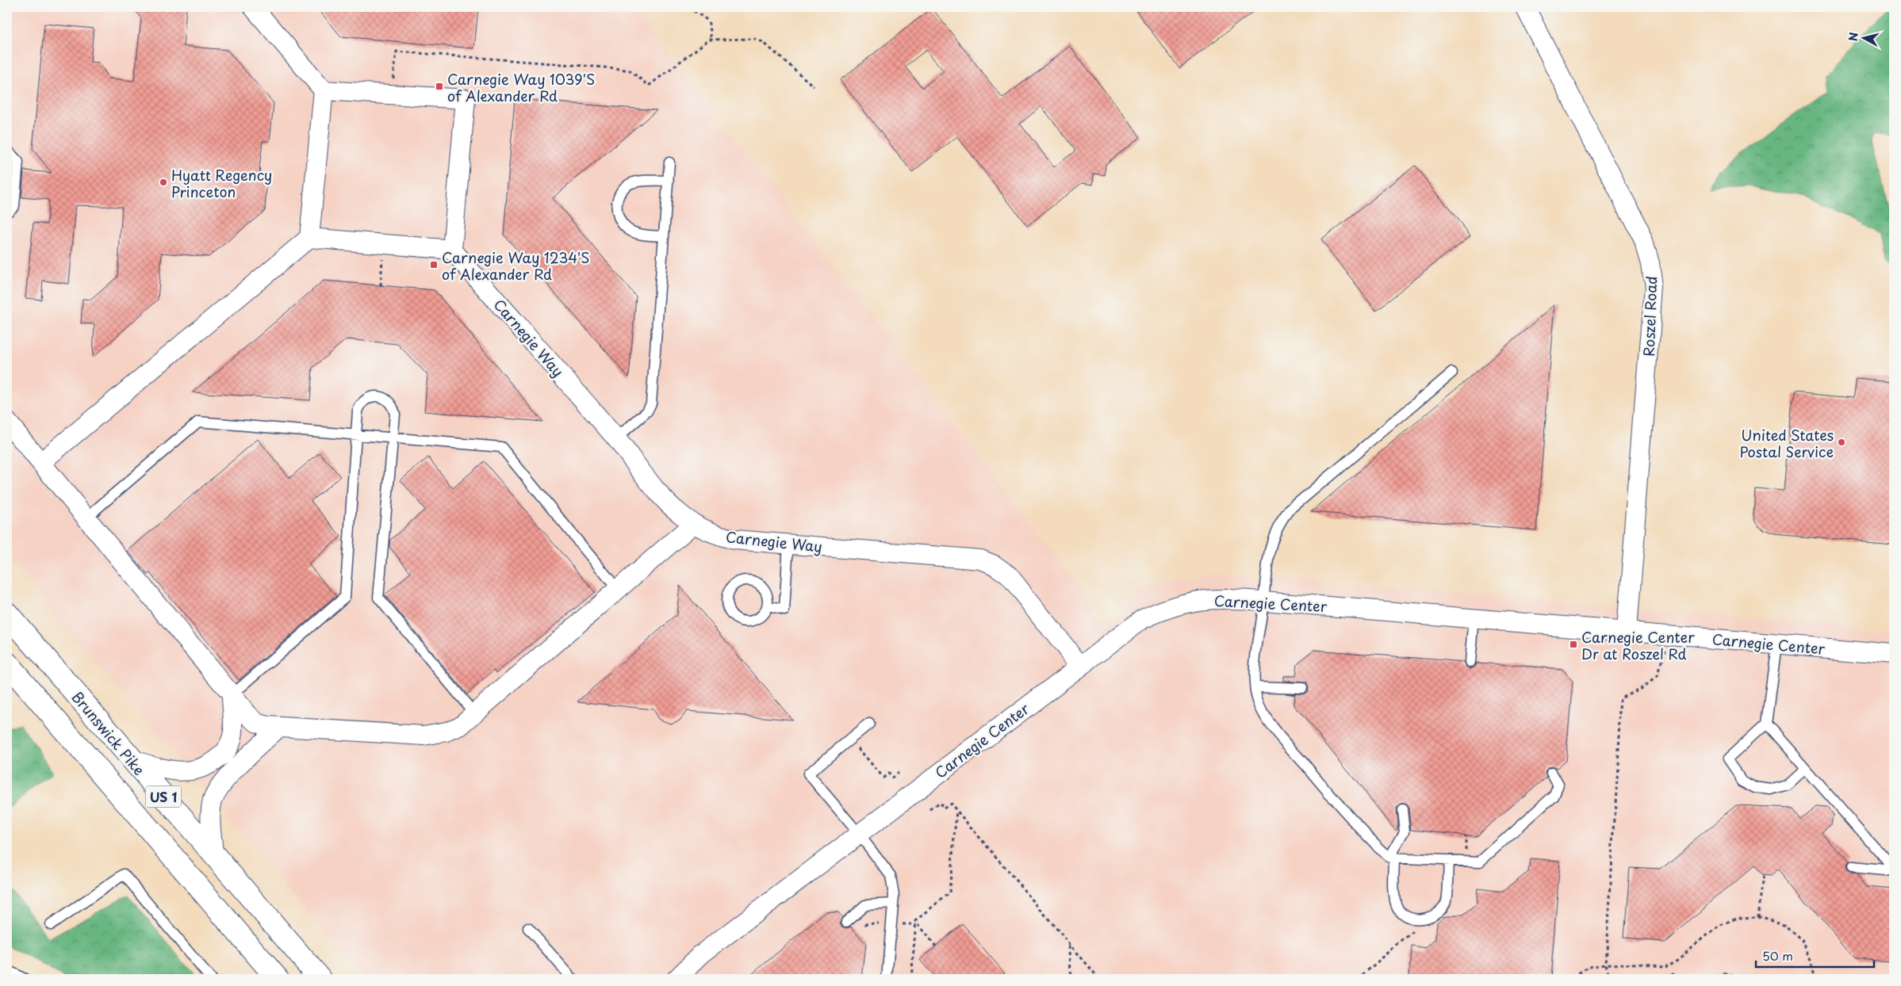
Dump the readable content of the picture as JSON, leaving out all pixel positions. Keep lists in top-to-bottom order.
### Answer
{
  "streets": {
    "highway": ["Brunswick Pike", "US 1"],
    "street": ["Roszel Road", "Carnegie Way", "Carnegie Center"]
  },
  "crossings": [
    ["Roszel Road", "Carnegie Center"],
    ["Carnegie Way", "Carnegie Center"]
  ],
  "places": {
    "transit": ["Carnegie Way 1039'S of Alexander Rd", "Carnegie Way 1234'S of Alexander Rd", "Carnegie Center Dr at Roszel Rd"],
    "other": ["Hyatt Regency Princeton", "United States Postal Service"]
  },
  "scale_bar": "50 m",
  "north": "left"
}
